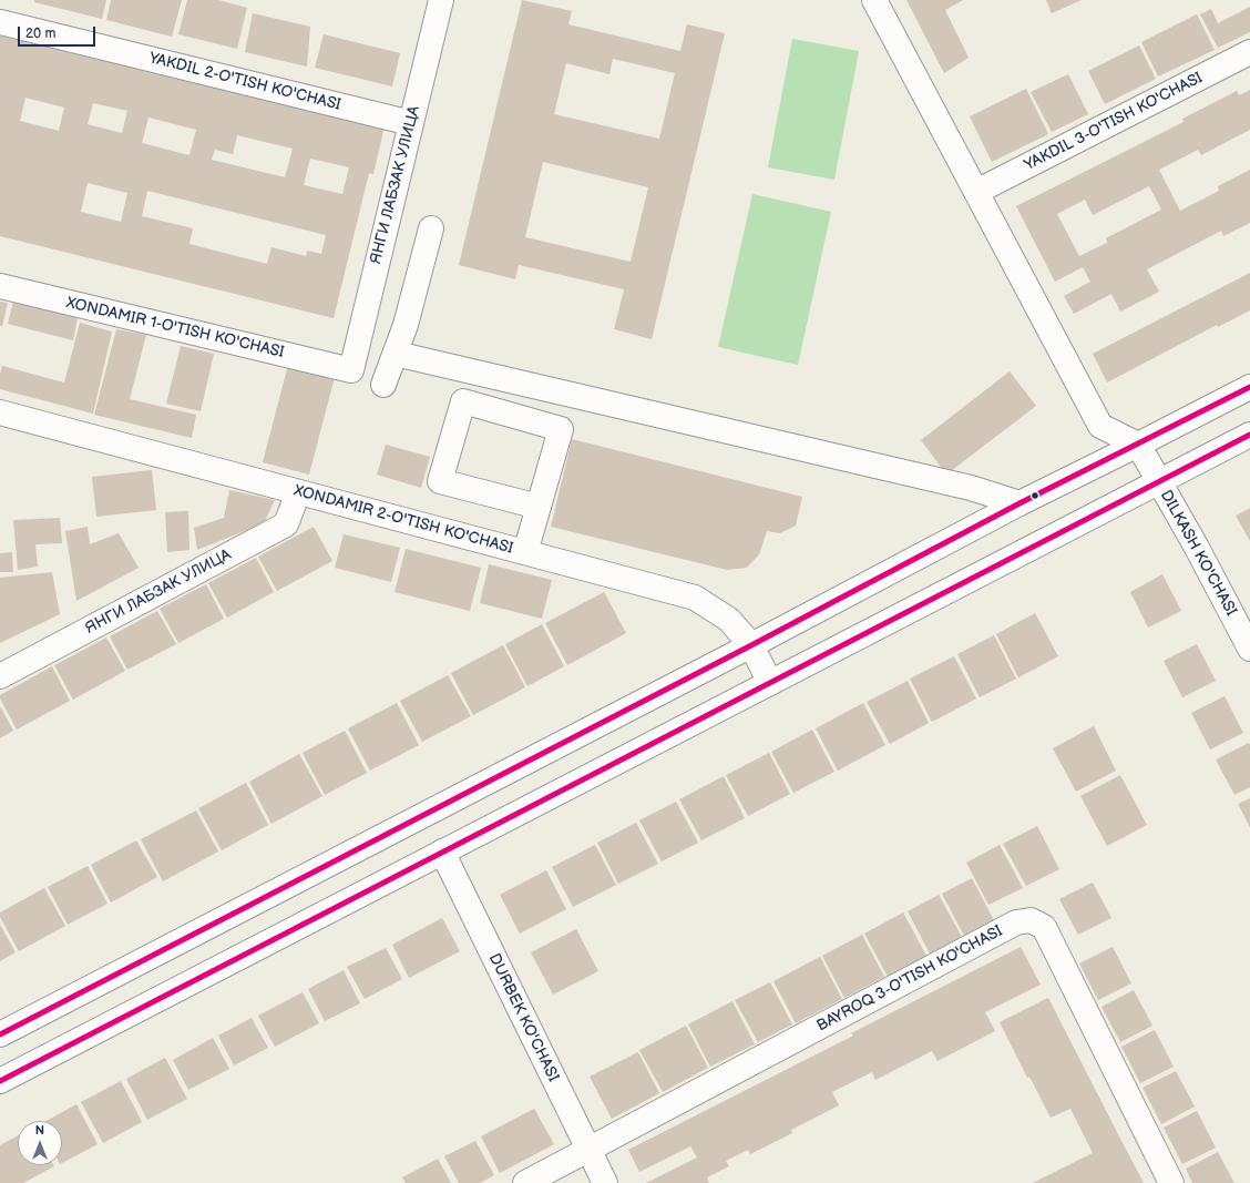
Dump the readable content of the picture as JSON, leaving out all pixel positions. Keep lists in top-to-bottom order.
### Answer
{
  "streets": {
    "street": [
      "YAKDIL 2-O'TISH KO'CHASI",
      "YAKDIL 3-O'TISH KO'CHASI",
      "ЯНГИ ЛАБЗАК УЛИЦА",
      "XONDAMIR 1-O'TISH KO'CHASI",
      "XONDAMIR 2-O'TISH KO'CHASI",
      "DILKASH KO'CHASI",
      "BAYROQ 3-O'TISH KO'CHASI",
      "DURBEK KO'CHASI"
    ]
  },
  "crossings": [
    ["YAKDIL 2-O'TISH KO'CHASI", "ЯНГИ ЛАБЗАК УЛИЦА"],
    ["ЯНГИ ЛАБЗАК УЛИЦА", "XONDAMIR 1-O'TISH KO'CHASI"],
    ["ЯНГИ ЛАБЗАК УЛИЦА", "XONDAMIR 2-O'TISH KO'CHASI"],
    ["BAYROQ 3-O'TISH KO'CHASI", "DURBEK KO'CHASI"]
  ],
  "scale_bar": "20 m",
  "north": "top"
}
